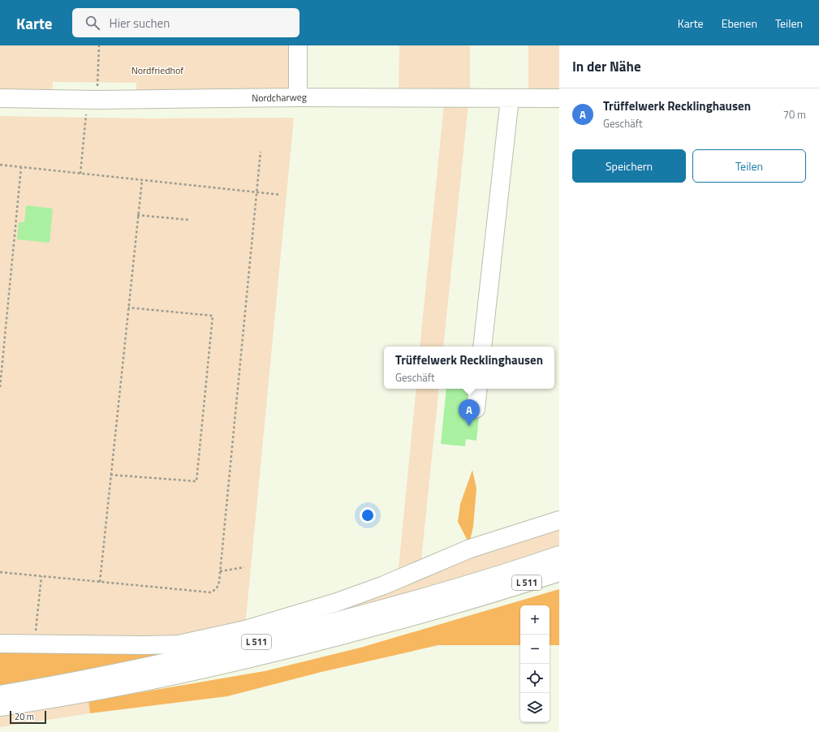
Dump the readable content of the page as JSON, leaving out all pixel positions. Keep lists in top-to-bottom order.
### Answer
{
  "streets": {
    "main road": ["Nordcharweg", "L 511"]
  },
  "parks": ["Nordfriedhof"],
  "scale_bar": "20 m",
  "page": {
    "header": "Karte",
    "search": "Hier suchen",
    "nav": ["Karte", "Ebenen", "Teilen"],
    "heading": "In der Nähe",
    "list": [
      {
        "mark": "A",
        "name": "Trüffelwerk Recklinghausen",
        "note": "Geschäft",
        "value": "70 m"
      }
    ],
    "buttons": ["Speichern", "Teilen"],
    "popup": ["Trüffelwerk Recklinghausen", "Geschäft"],
    "pins": "A",
    "map_buttons": ["+", "−"],
    "scale": "20 m"
  }
}
